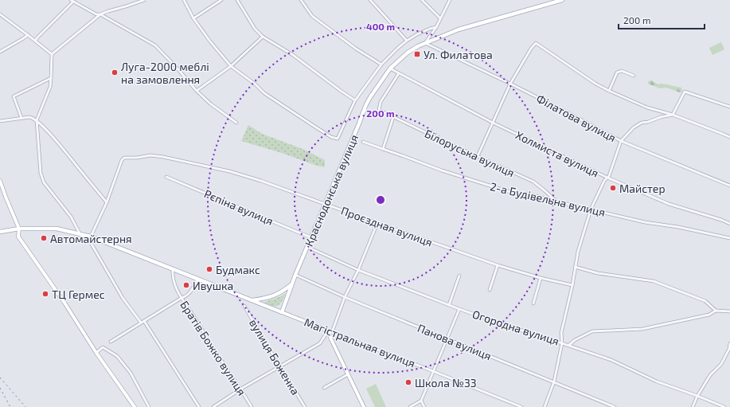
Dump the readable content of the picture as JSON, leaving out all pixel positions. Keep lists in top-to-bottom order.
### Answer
{
  "streets": {
    "main road": ["Краснодонська вулиця", "Магістральная вулиця"],
    "street": [
      "Філатова вулиця",
      "Білоруська вулиця",
      "Холмиста вулиця",
      "2-а Будівельна вулиця",
      "Рєпіна вулиця",
      "Проєздная вулиця",
      "Огородна вулиця",
      "Панова вулиця",
      "Братів Божко вулиця",
      "вулиця Боженка"
    ]
  },
  "crossings": [
    ["Філатова вулиця", "Краснодонська вулиця"],
    ["Білоруська вулиця", "Холмиста вулиця"],
    ["Білоруська вулиця", "2-а Будівельна вулиця"],
    ["Холмиста вулиця", "Краснодонська вулиця"],
    ["Краснодонська вулиця", "Рєпіна вулиця"],
    ["Краснодонська вулиця", "Проєздная вулиця"],
    ["Краснодонська вулиця", "Огородна вулиця"],
    ["Краснодонська вулиця", "Панова вулиця"],
    ["Краснодонська вулиця", "Магістральная вулиця"]
  ],
  "places": {
    "transit": ["Ул. Филатова"],
    "other": [
      "Луга-2000 меблі на замовлення",
      "Майстер",
      "Автомайстерня",
      "Будмакс",
      "Ивушка",
      "ТЦ Гермес",
      "Школа №33"
    ]
  },
  "scale_bar": "200 m",
  "rings": ["400 m", "200 m"]
}
